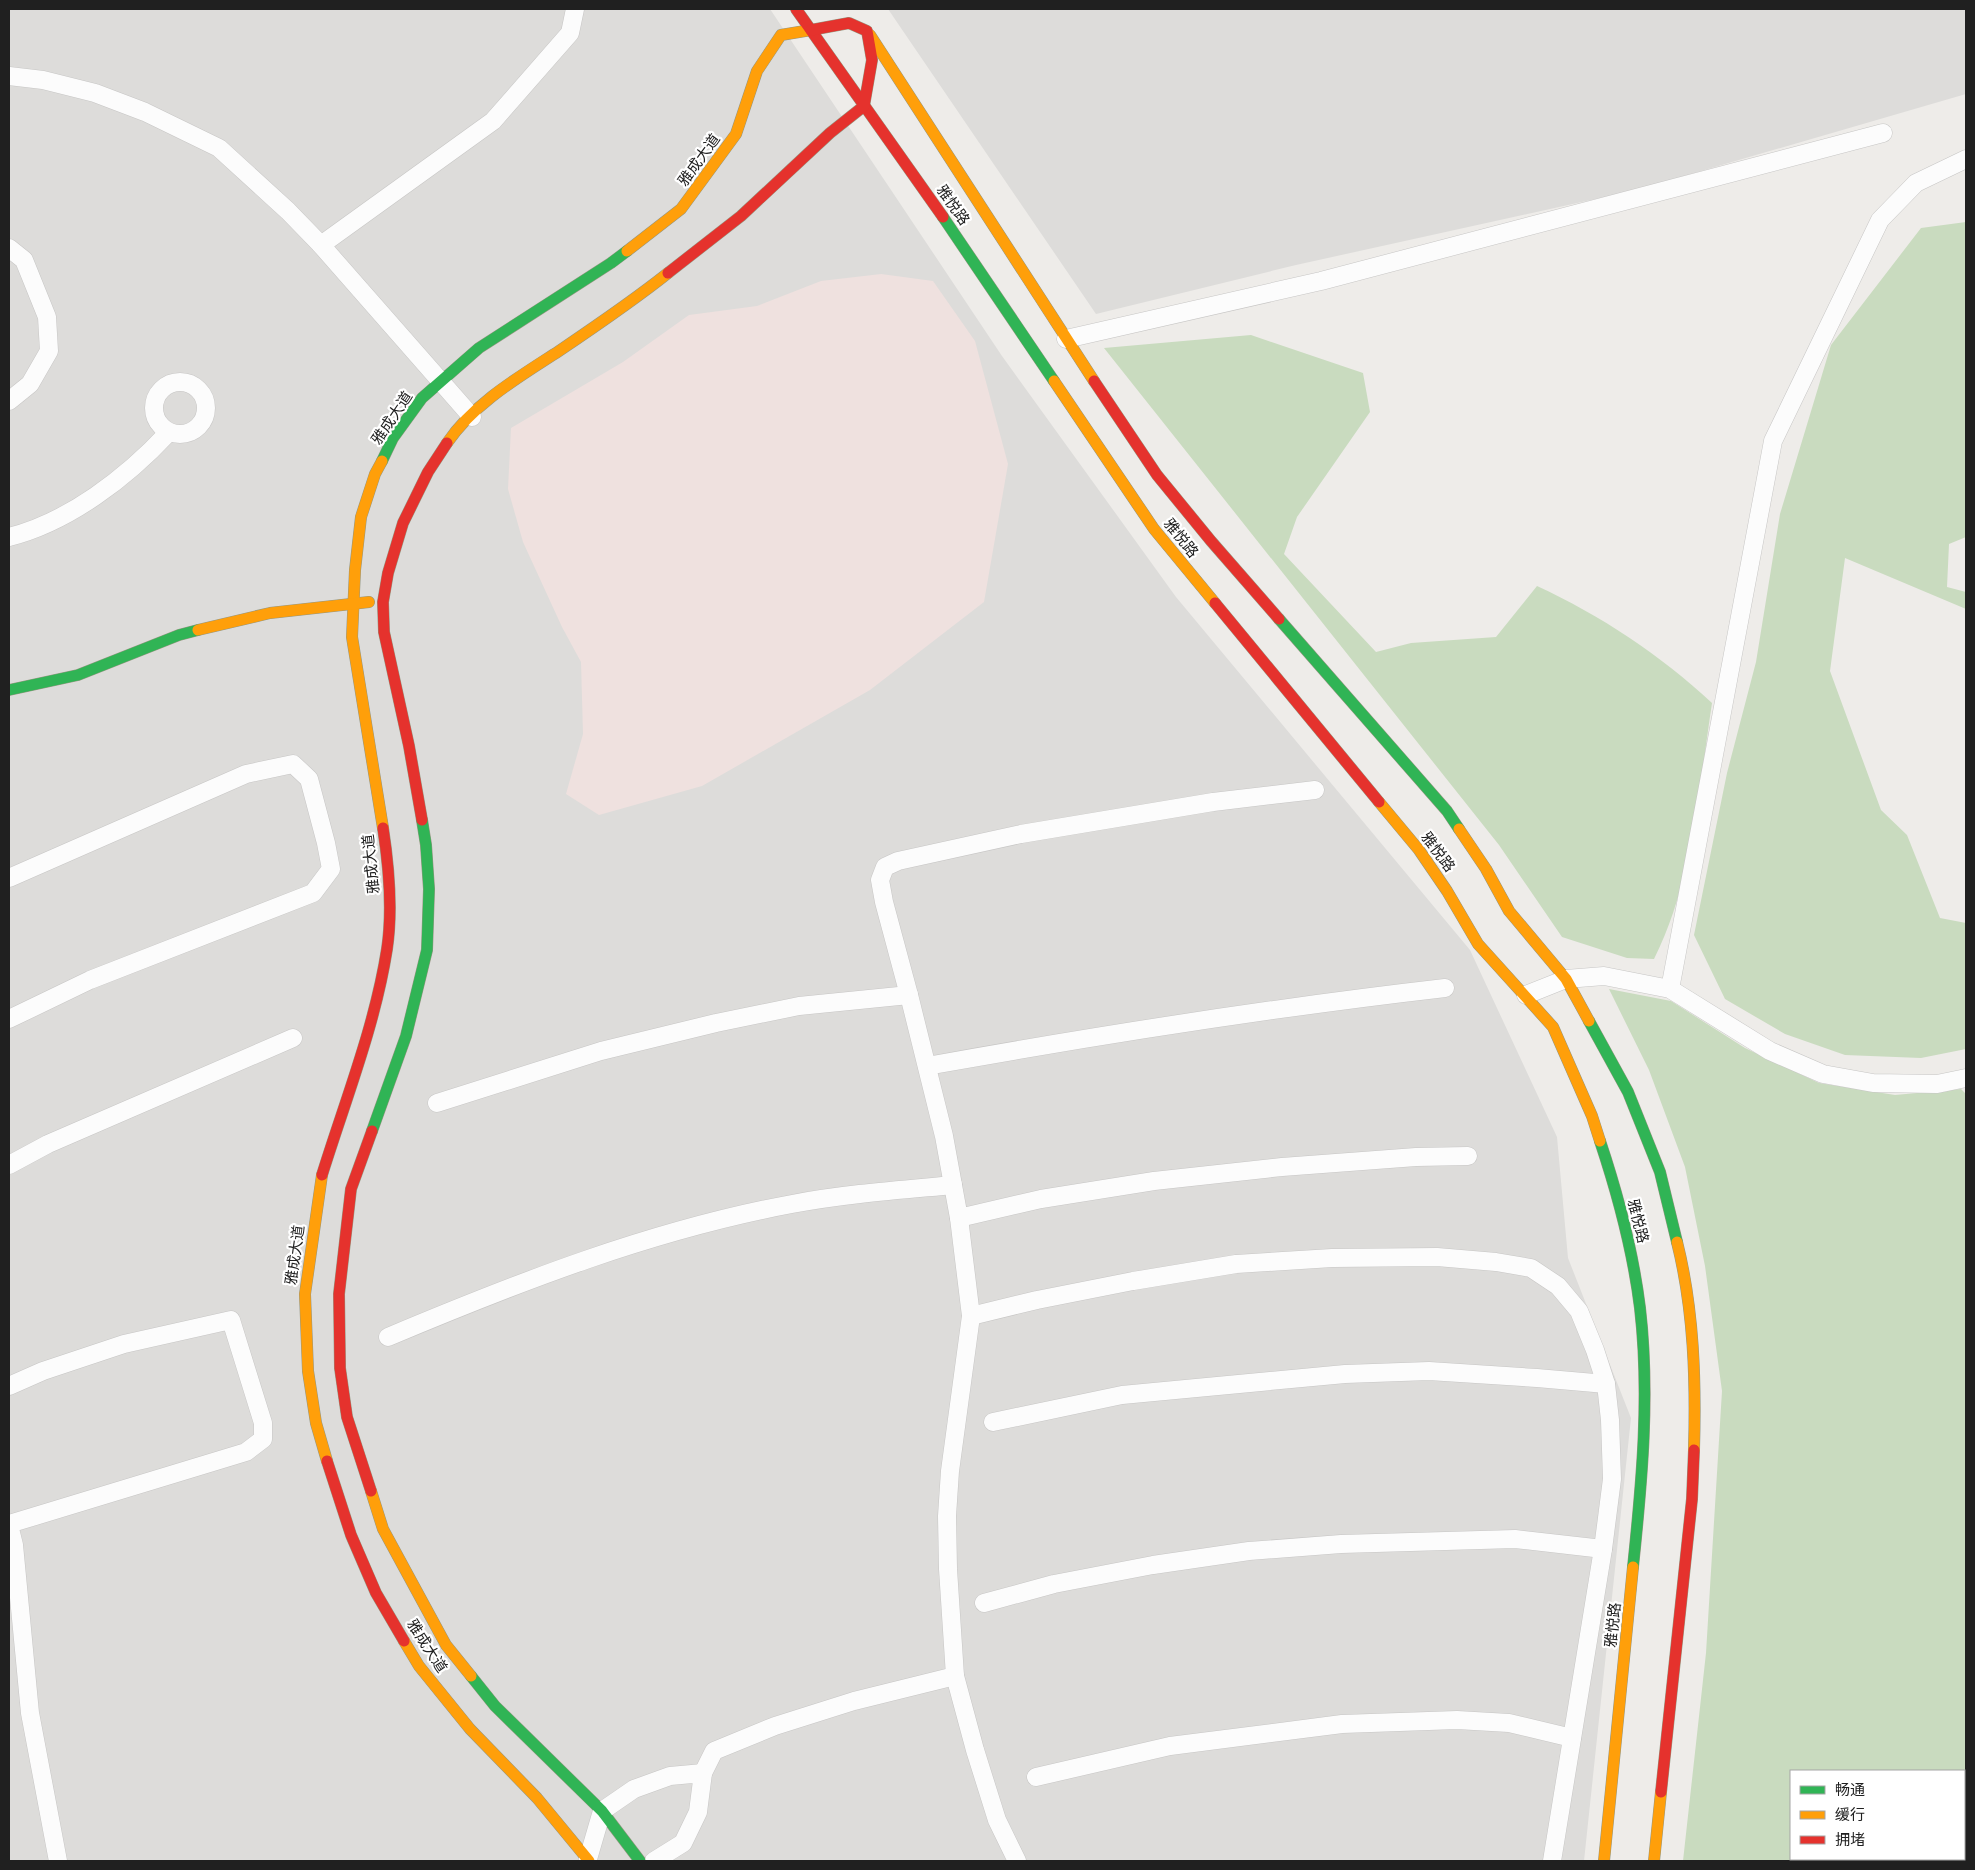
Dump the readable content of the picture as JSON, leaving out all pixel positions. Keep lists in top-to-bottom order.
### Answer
{
  "streets": {
    "street": ["雅成大道", "雅悦路"]
  },
  "crossings": [
    ["雅成大道", "雅悦路"]
  ],
  "legend": ["畅通", "缓行", "拥堵"]
}
